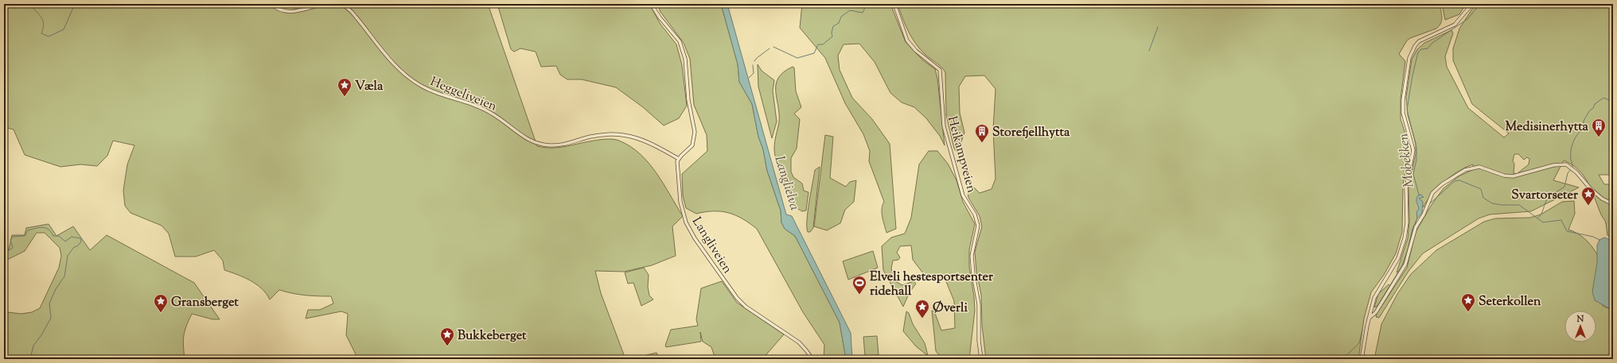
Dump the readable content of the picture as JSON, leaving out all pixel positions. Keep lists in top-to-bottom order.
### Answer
{
  "streets": {
    "street": ["Heggeliveien", "Heikampveien", "Langliveien"]
  },
  "crossings": [
    ["Heggeliveien", "Langliveien"]
  ],
  "water": ["Mobekken", "Langlielva"],
  "places": {
    "place": [
      "Væla",
      "Svartorseter",
      "Seterkollen",
      "Gransberget",
      "Øverli",
      "Bukkeberget"
    ],
    "building": ["Medisinerhytta", "Storefjellhytta"],
    "sports": ["Elveli hestesportsenter ridehall"]
  },
  "north": "top"
}
